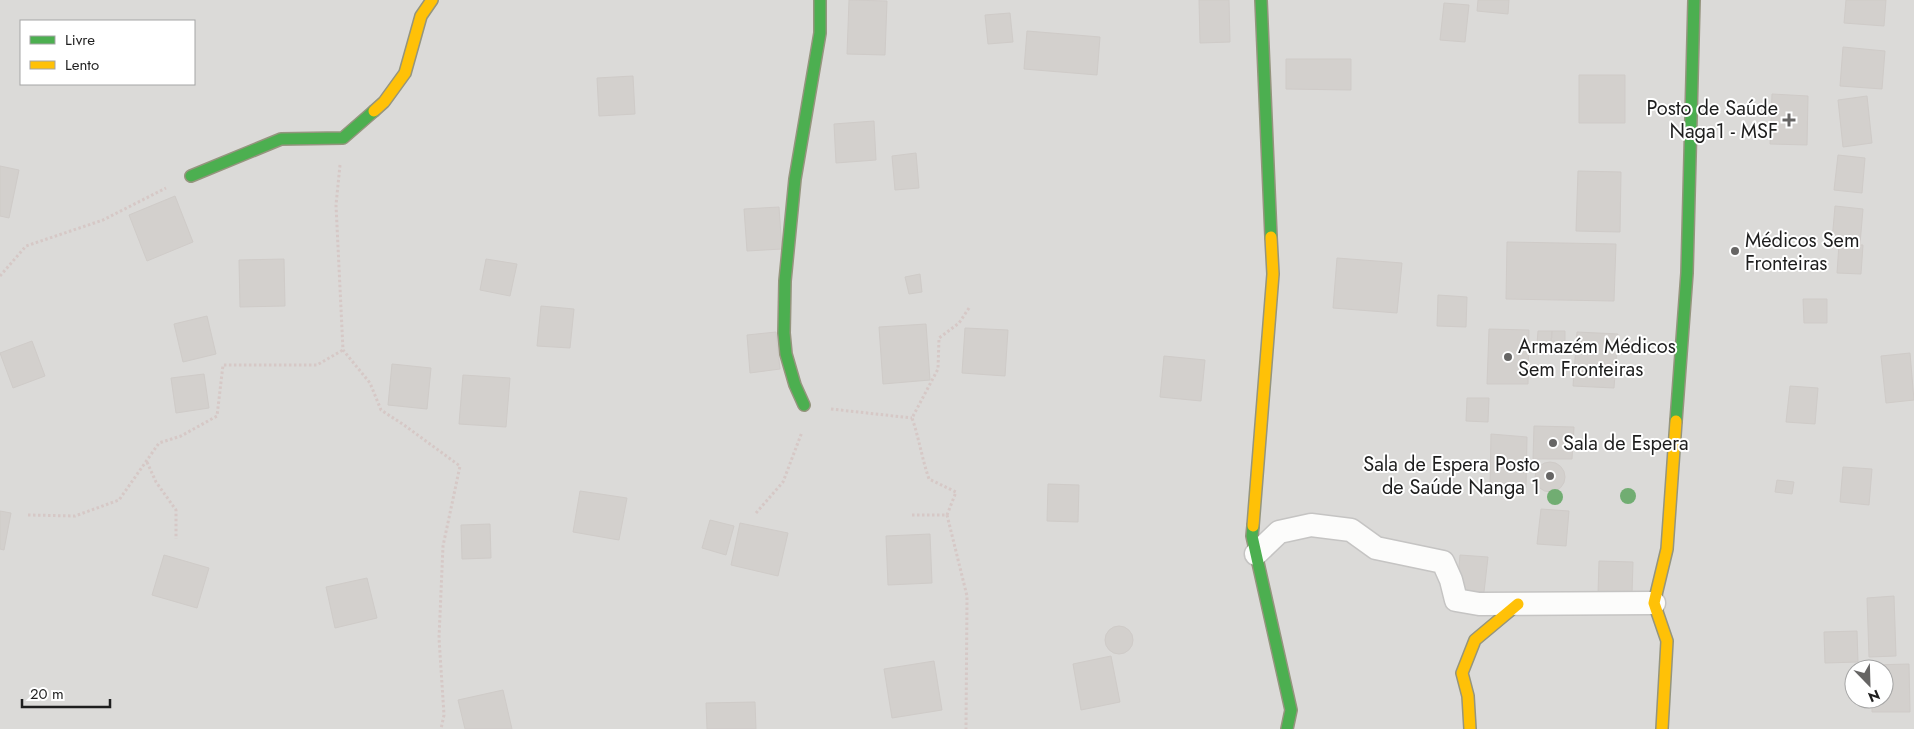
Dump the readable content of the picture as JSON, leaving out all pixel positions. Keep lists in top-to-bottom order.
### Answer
{
  "places": {
    "health": ["Posto de Saúde Naga1 - MSF"],
    "other": [
      "Médicos Sem Fronteiras",
      "Armazém Médicos Sem Fronteiras",
      "Sala de Espera",
      "Sala de Espera Posto de Saúde Nanga 1"
    ]
  },
  "legend": ["Livre", "Lento"],
  "scale_bar": "20 m",
  "north": "bottom right"
}
